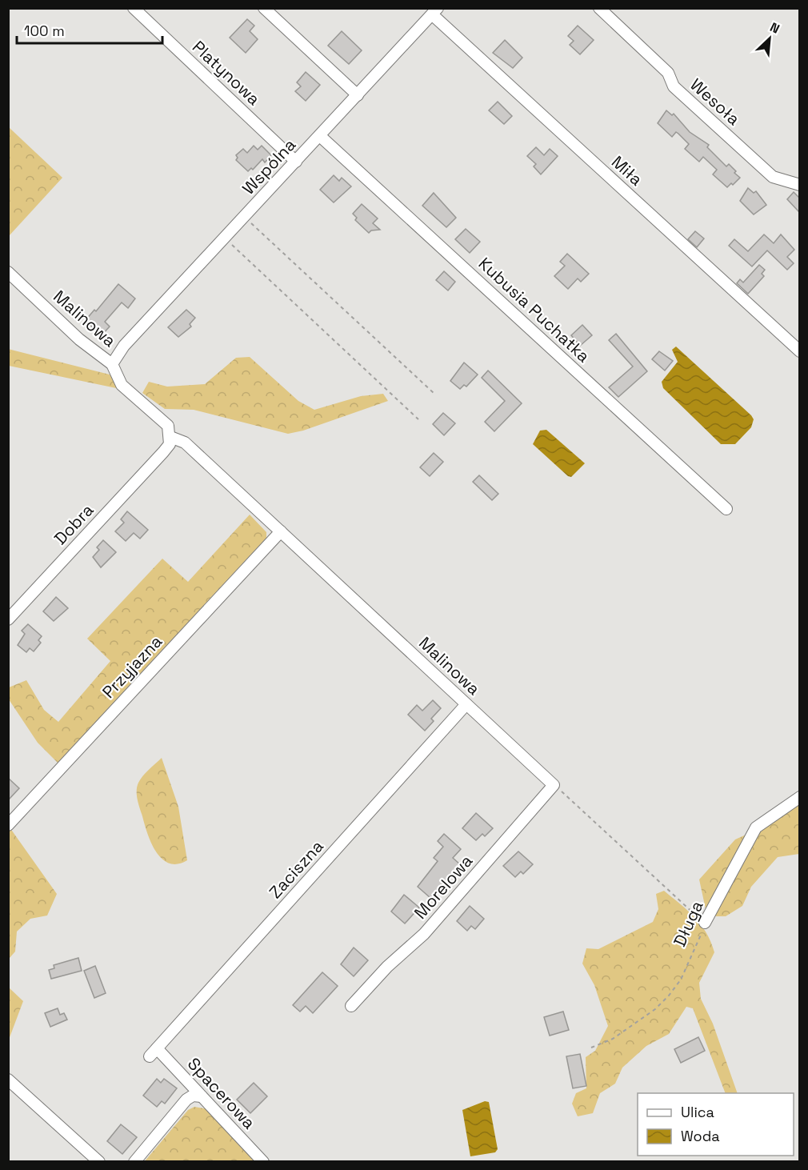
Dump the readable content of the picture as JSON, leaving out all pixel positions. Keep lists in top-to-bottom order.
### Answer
{
  "streets": {
    "street": [
      "Platynowa",
      "Wesoła",
      "Wspólna",
      "Miła",
      "Kubusia Puchatka",
      "Malinowa",
      "Dobra",
      "Przyjazna",
      "Zaciszna",
      "Morelowa",
      "Długa",
      "Spacerowa"
    ]
  },
  "crossings": [
    ["Platynowa", "Wspólna"],
    ["Wspólna", "Miła"],
    ["Wspólna", "Kubusia Puchatka"],
    ["Wspólna", "Malinowa"],
    ["Malinowa", "Dobra"],
    ["Malinowa", "Przyjazna"],
    ["Malinowa", "Zaciszna"],
    ["Malinowa", "Morelowa"],
    ["Zaciszna", "Spacerowa"]
  ],
  "legend": ["Ulica", "Woda"],
  "scale_bar": "100 m",
  "north": "top right"
}
